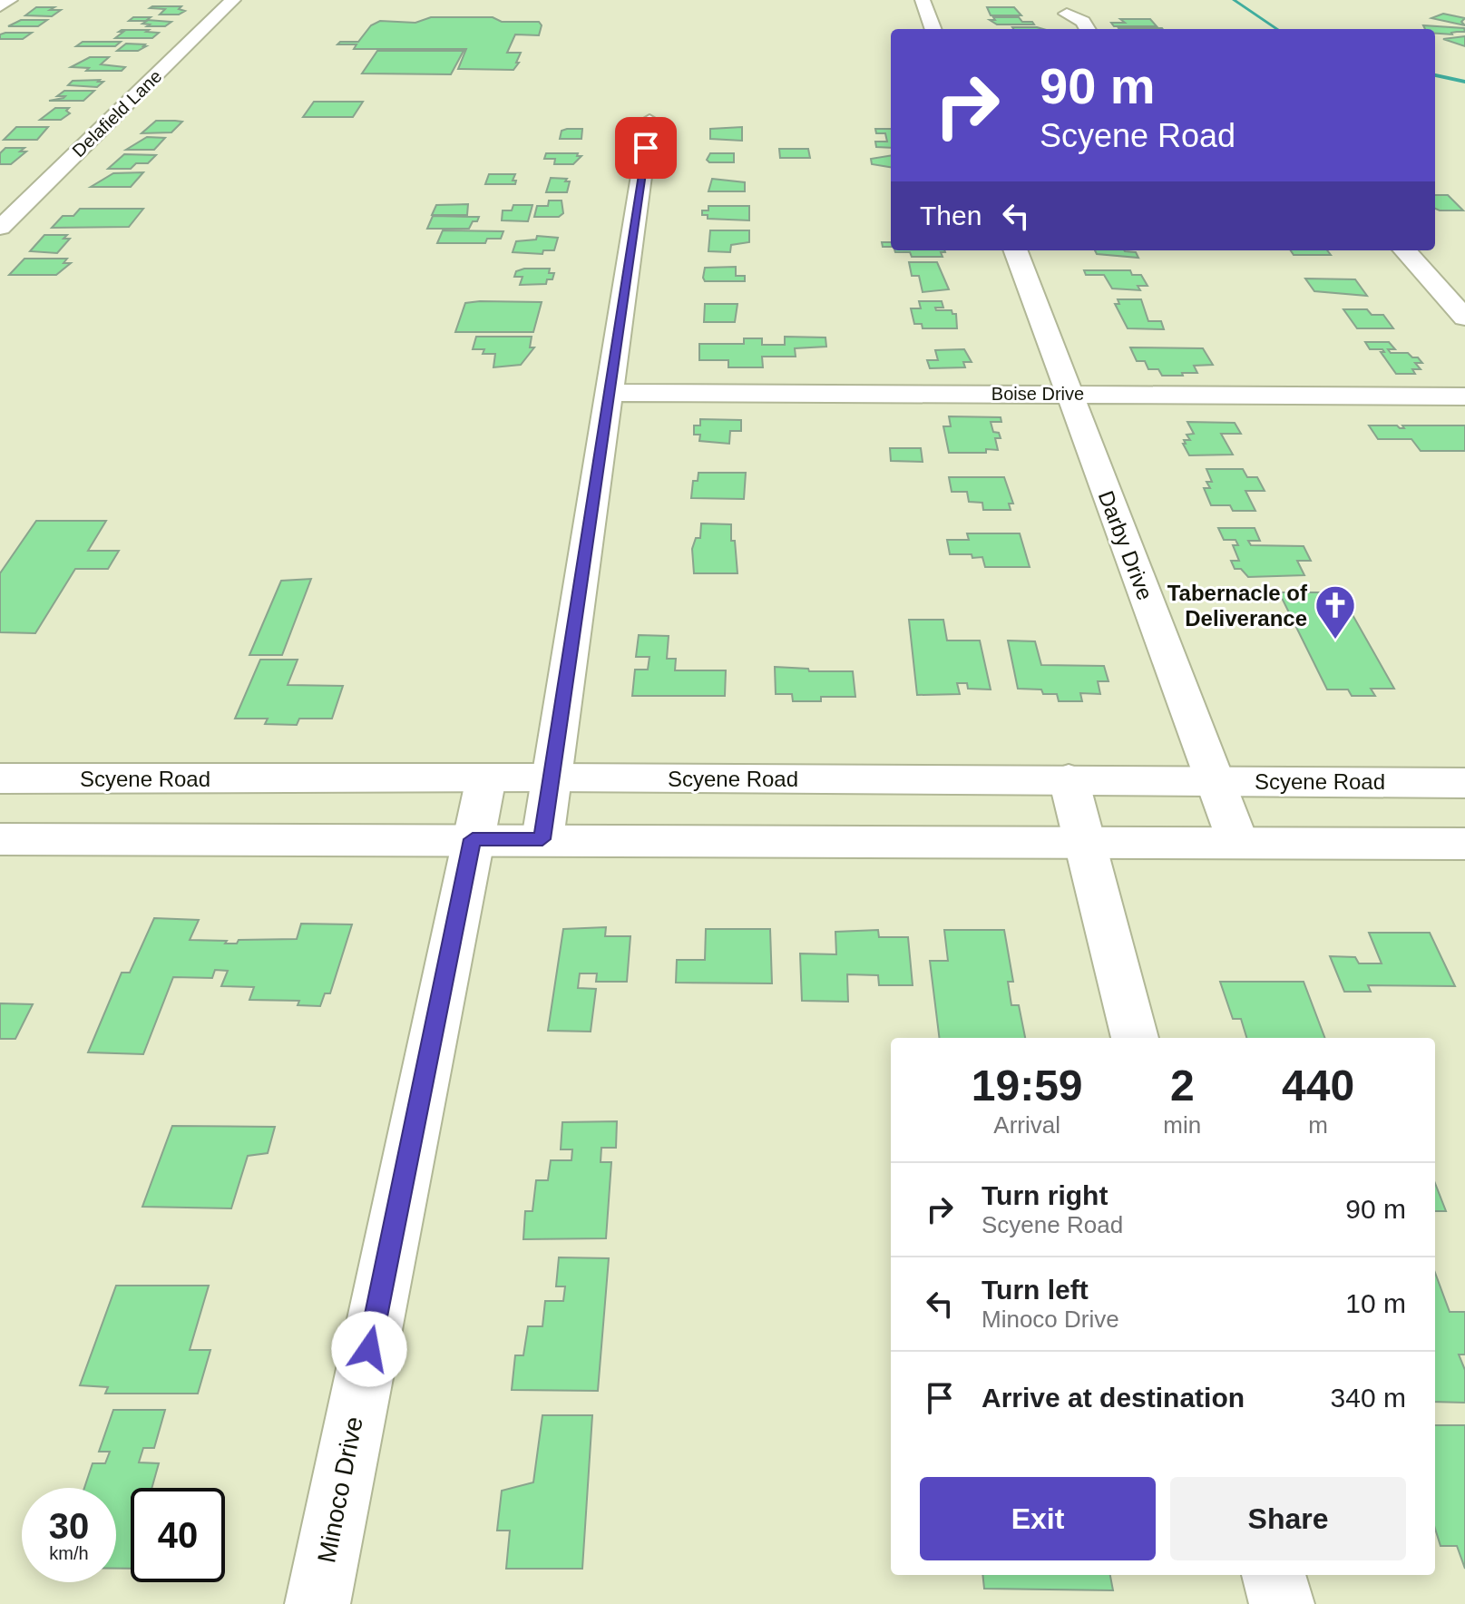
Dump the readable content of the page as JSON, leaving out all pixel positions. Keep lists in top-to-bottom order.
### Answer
{
  "streets": {
    "street": [
      "Delafield Lane",
      "Boise Drive",
      "Darby Drive",
      "Scyene Road",
      "Minoco Drive"
    ]
  },
  "crossings": [
    ["Boise Drive", "Darby Drive"],
    ["Darby Drive", "Scyene Road"],
    ["Scyene Road", "Minoco Drive"]
  ],
  "places": {
    "church": ["Tabernacle of Deliverance"]
  },
  "page": {
    "turn": ["90 m", "Scyene Road"],
    "then": "Then",
    "eta": [
      "19:59",
      "Arrival",
      "2",
      "min",
      "440",
      "m"
    ],
    "list": [
      {
        "name": "Turn right",
        "note": "Scyene Road",
        "value": "90 m"
      },
      {
        "name": "Turn left",
        "note": "Minoco Drive",
        "value": "10 m"
      },
      {
        "name": "Arrive at destination",
        "value": "340 m"
      }
    ],
    "buttons": ["Exit", "Share"],
    "speed": "30 km/h",
    "limit": "40"
  }
}
